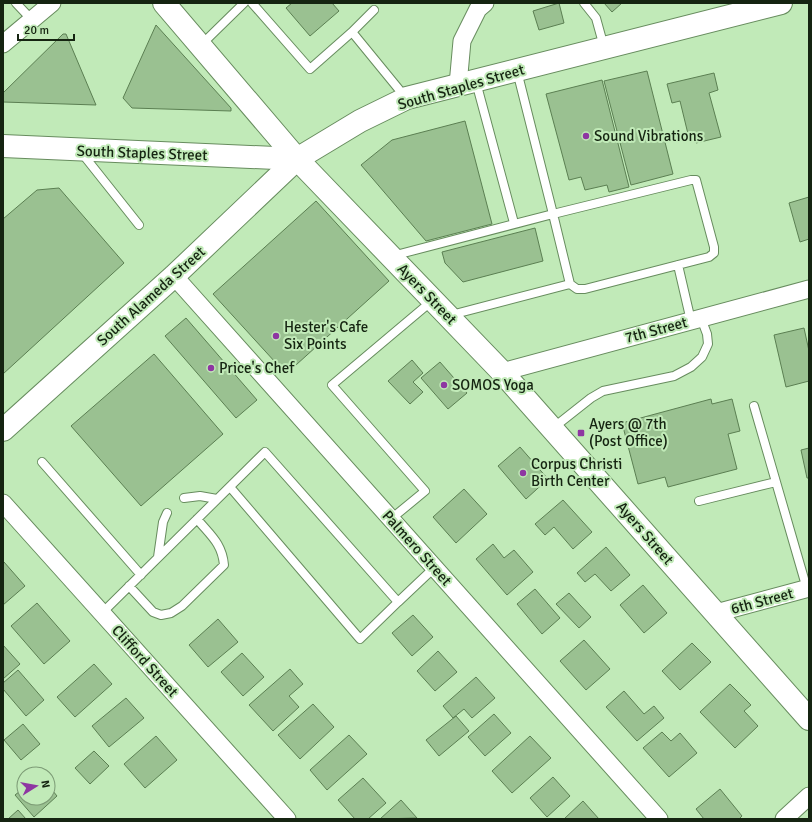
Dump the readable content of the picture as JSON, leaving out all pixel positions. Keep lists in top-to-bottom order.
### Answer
{
  "streets": {
    "main road": ["South Staples Street", "Ayers Street", "South Alameda Street"],
    "street": [
      "7th Street",
      "Palmero Street",
      "6th Street",
      "Clifford Street"
    ]
  },
  "crossings": [
    ["South Staples Street", "Ayers Street"],
    ["South Staples Street", "South Alameda Street"],
    ["Ayers Street", "South Alameda Street"],
    ["Ayers Street", "7th Street"],
    ["Ayers Street", "6th Street"],
    ["South Alameda Street", "Palmero Street"]
  ],
  "places": {
    "other": [
      "Sound Vibrations",
      "Hester's Cafe Six Points",
      "Price's Chef",
      "SOMOS Yoga",
      "Corpus Christi Birth Center"
    ],
    "transit": ["Ayers @ 7th (Post Office)"]
  },
  "scale_bar": "20 m",
  "north": "right"
}
